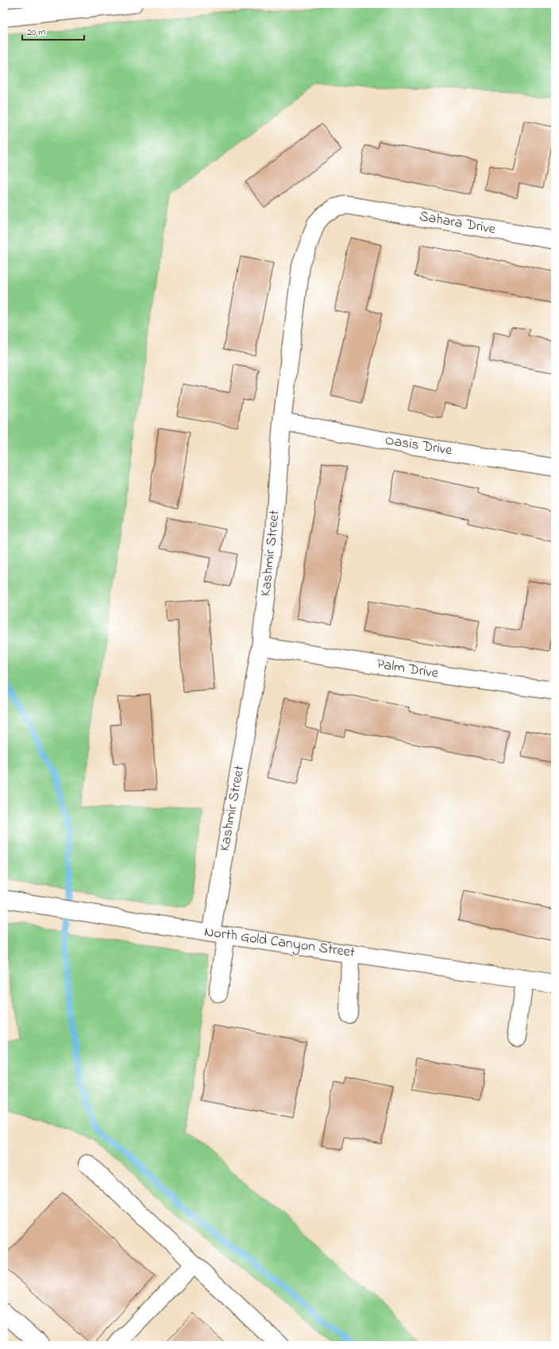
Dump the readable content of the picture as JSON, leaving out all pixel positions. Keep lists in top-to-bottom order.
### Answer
{
  "streets": {
    "street": [
      "Sahara Drive",
      "Oasis Drive",
      "Kashmir Street",
      "Palm Drive",
      "North Gold Canyon Street"
    ]
  },
  "crossings": [
    ["Sahara Drive", "Kashmir Street"],
    ["Oasis Drive", "Kashmir Street"],
    ["Kashmir Street", "Palm Drive"],
    ["Kashmir Street", "North Gold Canyon Street"]
  ],
  "scale_bar": "20 m"
}
